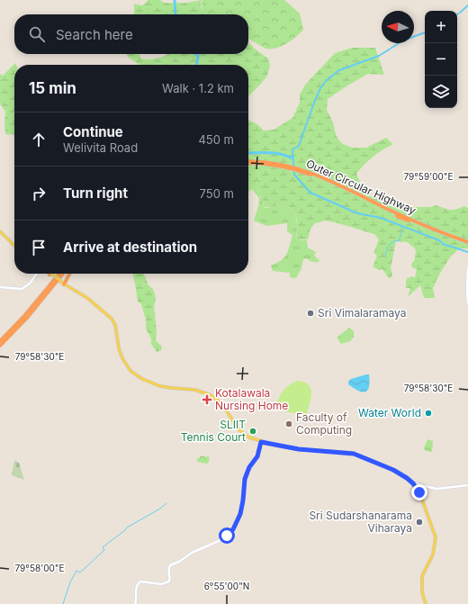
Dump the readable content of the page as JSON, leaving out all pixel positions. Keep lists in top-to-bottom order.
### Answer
{
  "streets": {
    "highway": ["Outer Circular Highway"]
  },
  "places": {
    "other": [
      "Sri Vimalaramaya",
      "Water World",
      "Faculty of Computing",
      "SLIIT Tennis Court",
      "Sri Sudarshanarama Viharaya"
    ],
    "health": ["Kotalawala Nursing Home"]
  },
  "north": "left",
  "page": {
    "map_buttons": ["+", "−"],
    "search": "Search here",
    "heading": ["15 min", "Walk · 1.2 km"],
    "list": [
      ["Continue", "Welivita Road", "450 m"],
      ["Turn right", "750 m"],
      "Arrive at destination"
    ]
  },
  "coordinates": [
    "79°59'00\"E",
    "79°58'30\"E",
    "79°58'00\"E",
    "6°55'00\"N"
  ]
}
